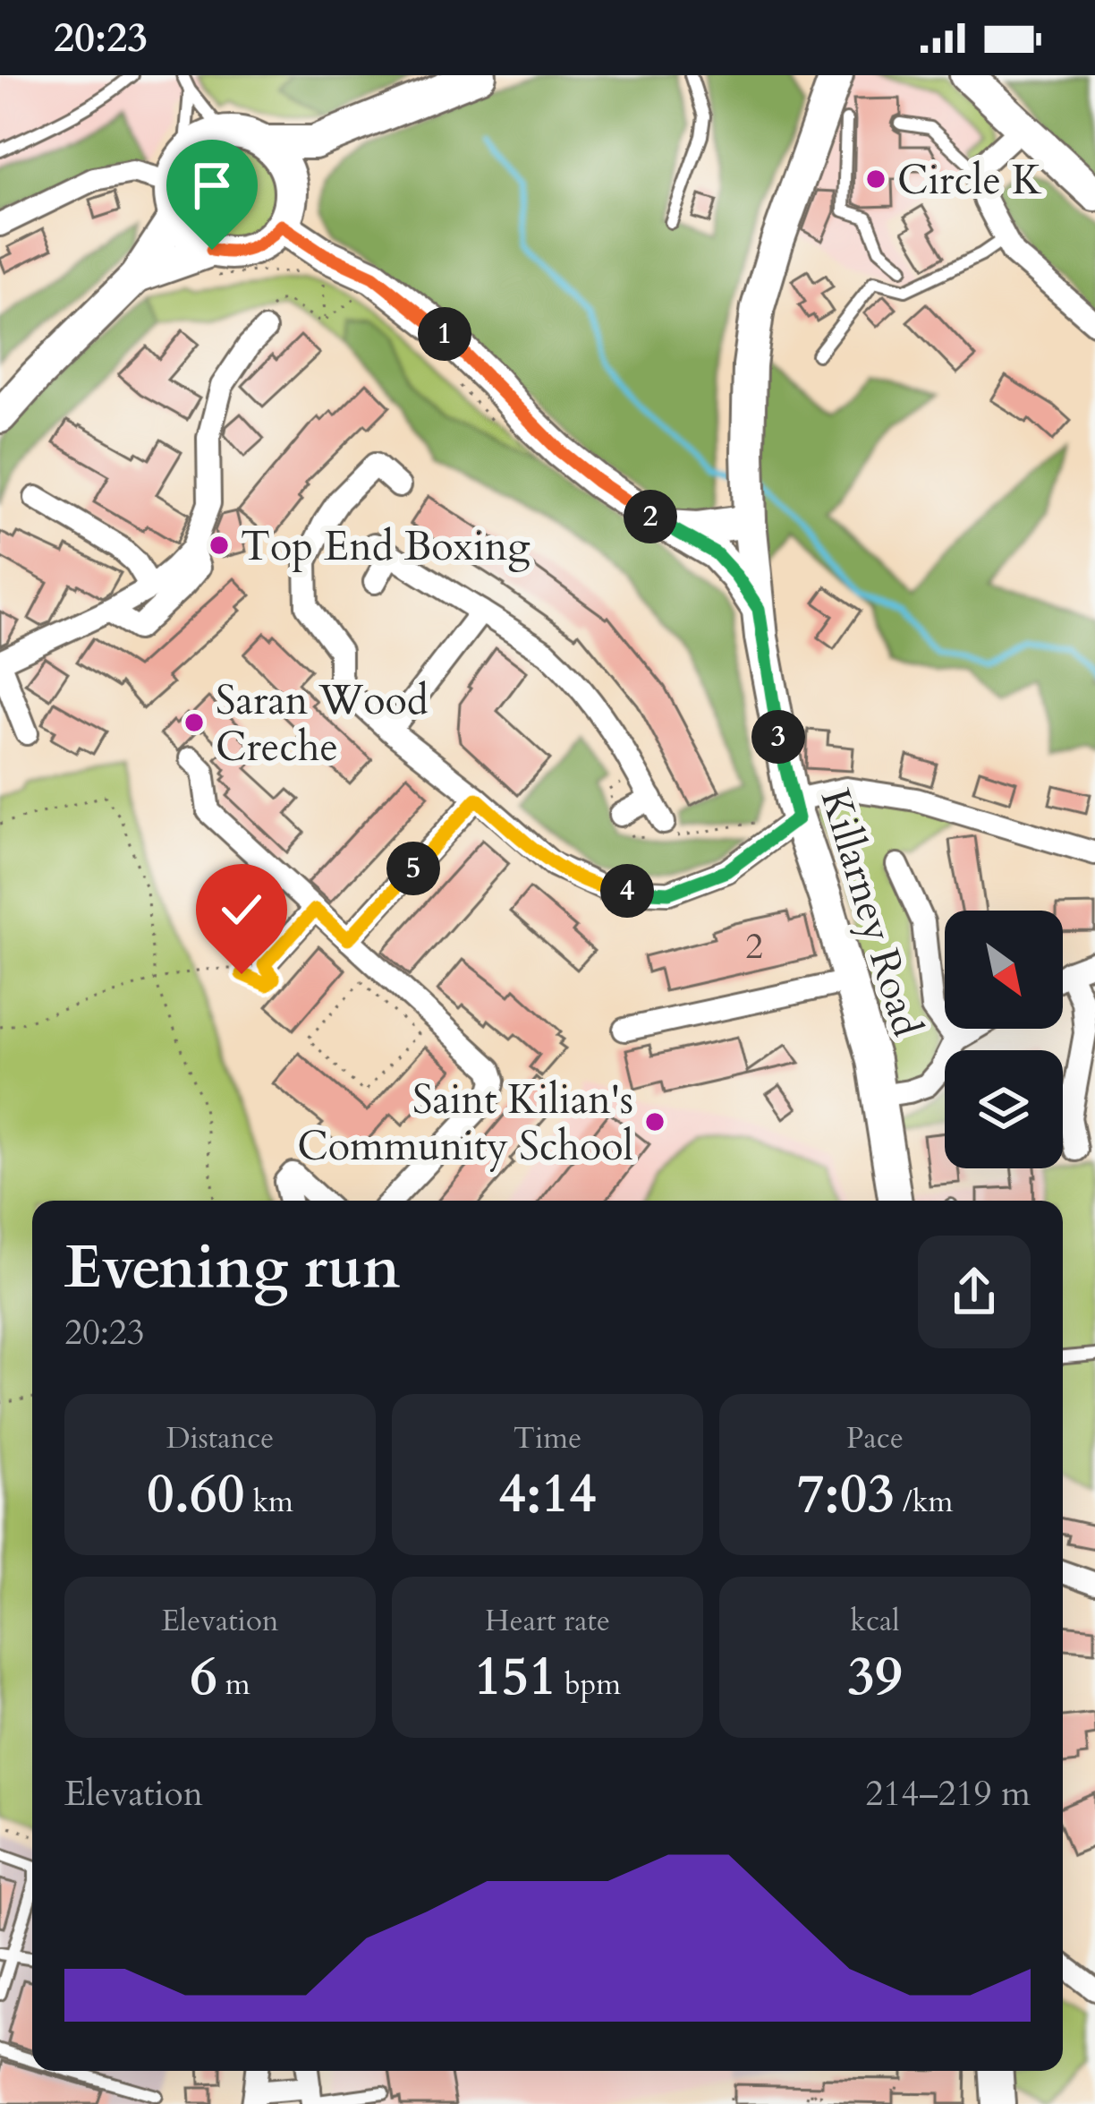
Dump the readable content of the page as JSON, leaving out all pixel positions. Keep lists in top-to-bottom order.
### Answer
{
  "streets": {
    "main road": ["Killarney Road"]
  },
  "places": [
    "Circle K",
    "Top End Boxing",
    "Saran Wood Creche",
    "Saint Kilian's Community School"
  ],
  "house_numbers": ["2"],
  "north": "bottom right",
  "page": {
    "status": "20:23",
    "pins": [
      "1",
      "2",
      "3",
      "5",
      "4"
    ],
    "heading": ["Evening run", "20:23"],
    "stats": [
      ["Distance", "0.60 km"],
      ["Time", "4:14"],
      ["Pace", "7:03 /km"],
      ["Elevation", "6 m"],
      ["Heart rate", "151 bpm"],
      ["kcal", "39"]
    ],
    "chart": ["Elevation", "214–219 m"]
  }
}
